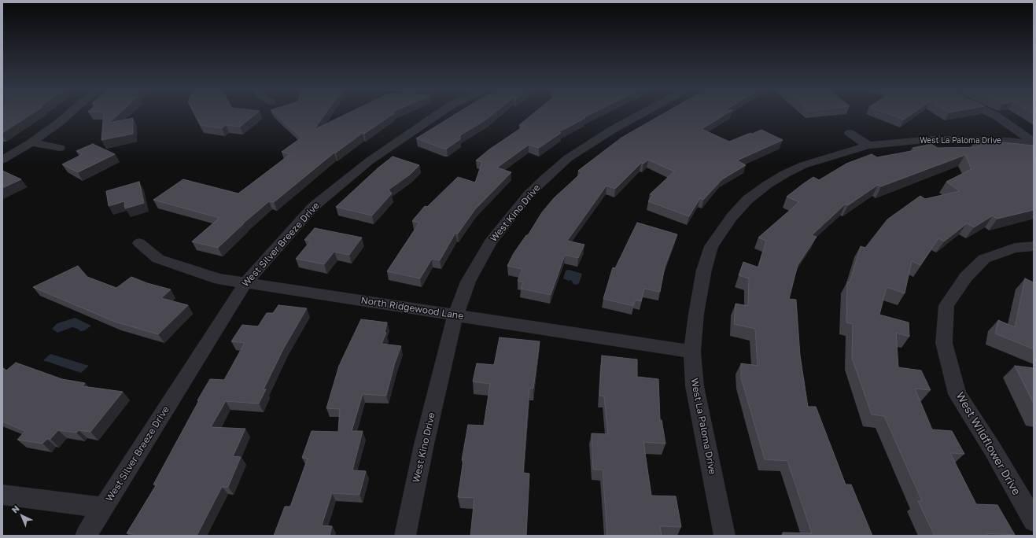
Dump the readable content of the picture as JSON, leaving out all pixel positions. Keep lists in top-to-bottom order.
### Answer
{
  "streets": {
    "street": [
      "West La Paloma Drive",
      "West Kino Drive",
      "West Silver Breeze Drive",
      "North Ridgewood Lane",
      "West Wildflower Drive"
    ]
  },
  "crossings": [
    ["West La Paloma Drive", "North Ridgewood Lane"],
    ["West Kino Drive", "North Ridgewood Lane"],
    ["West Silver Breeze Drive", "North Ridgewood Lane"]
  ],
  "north": "top left"
}
